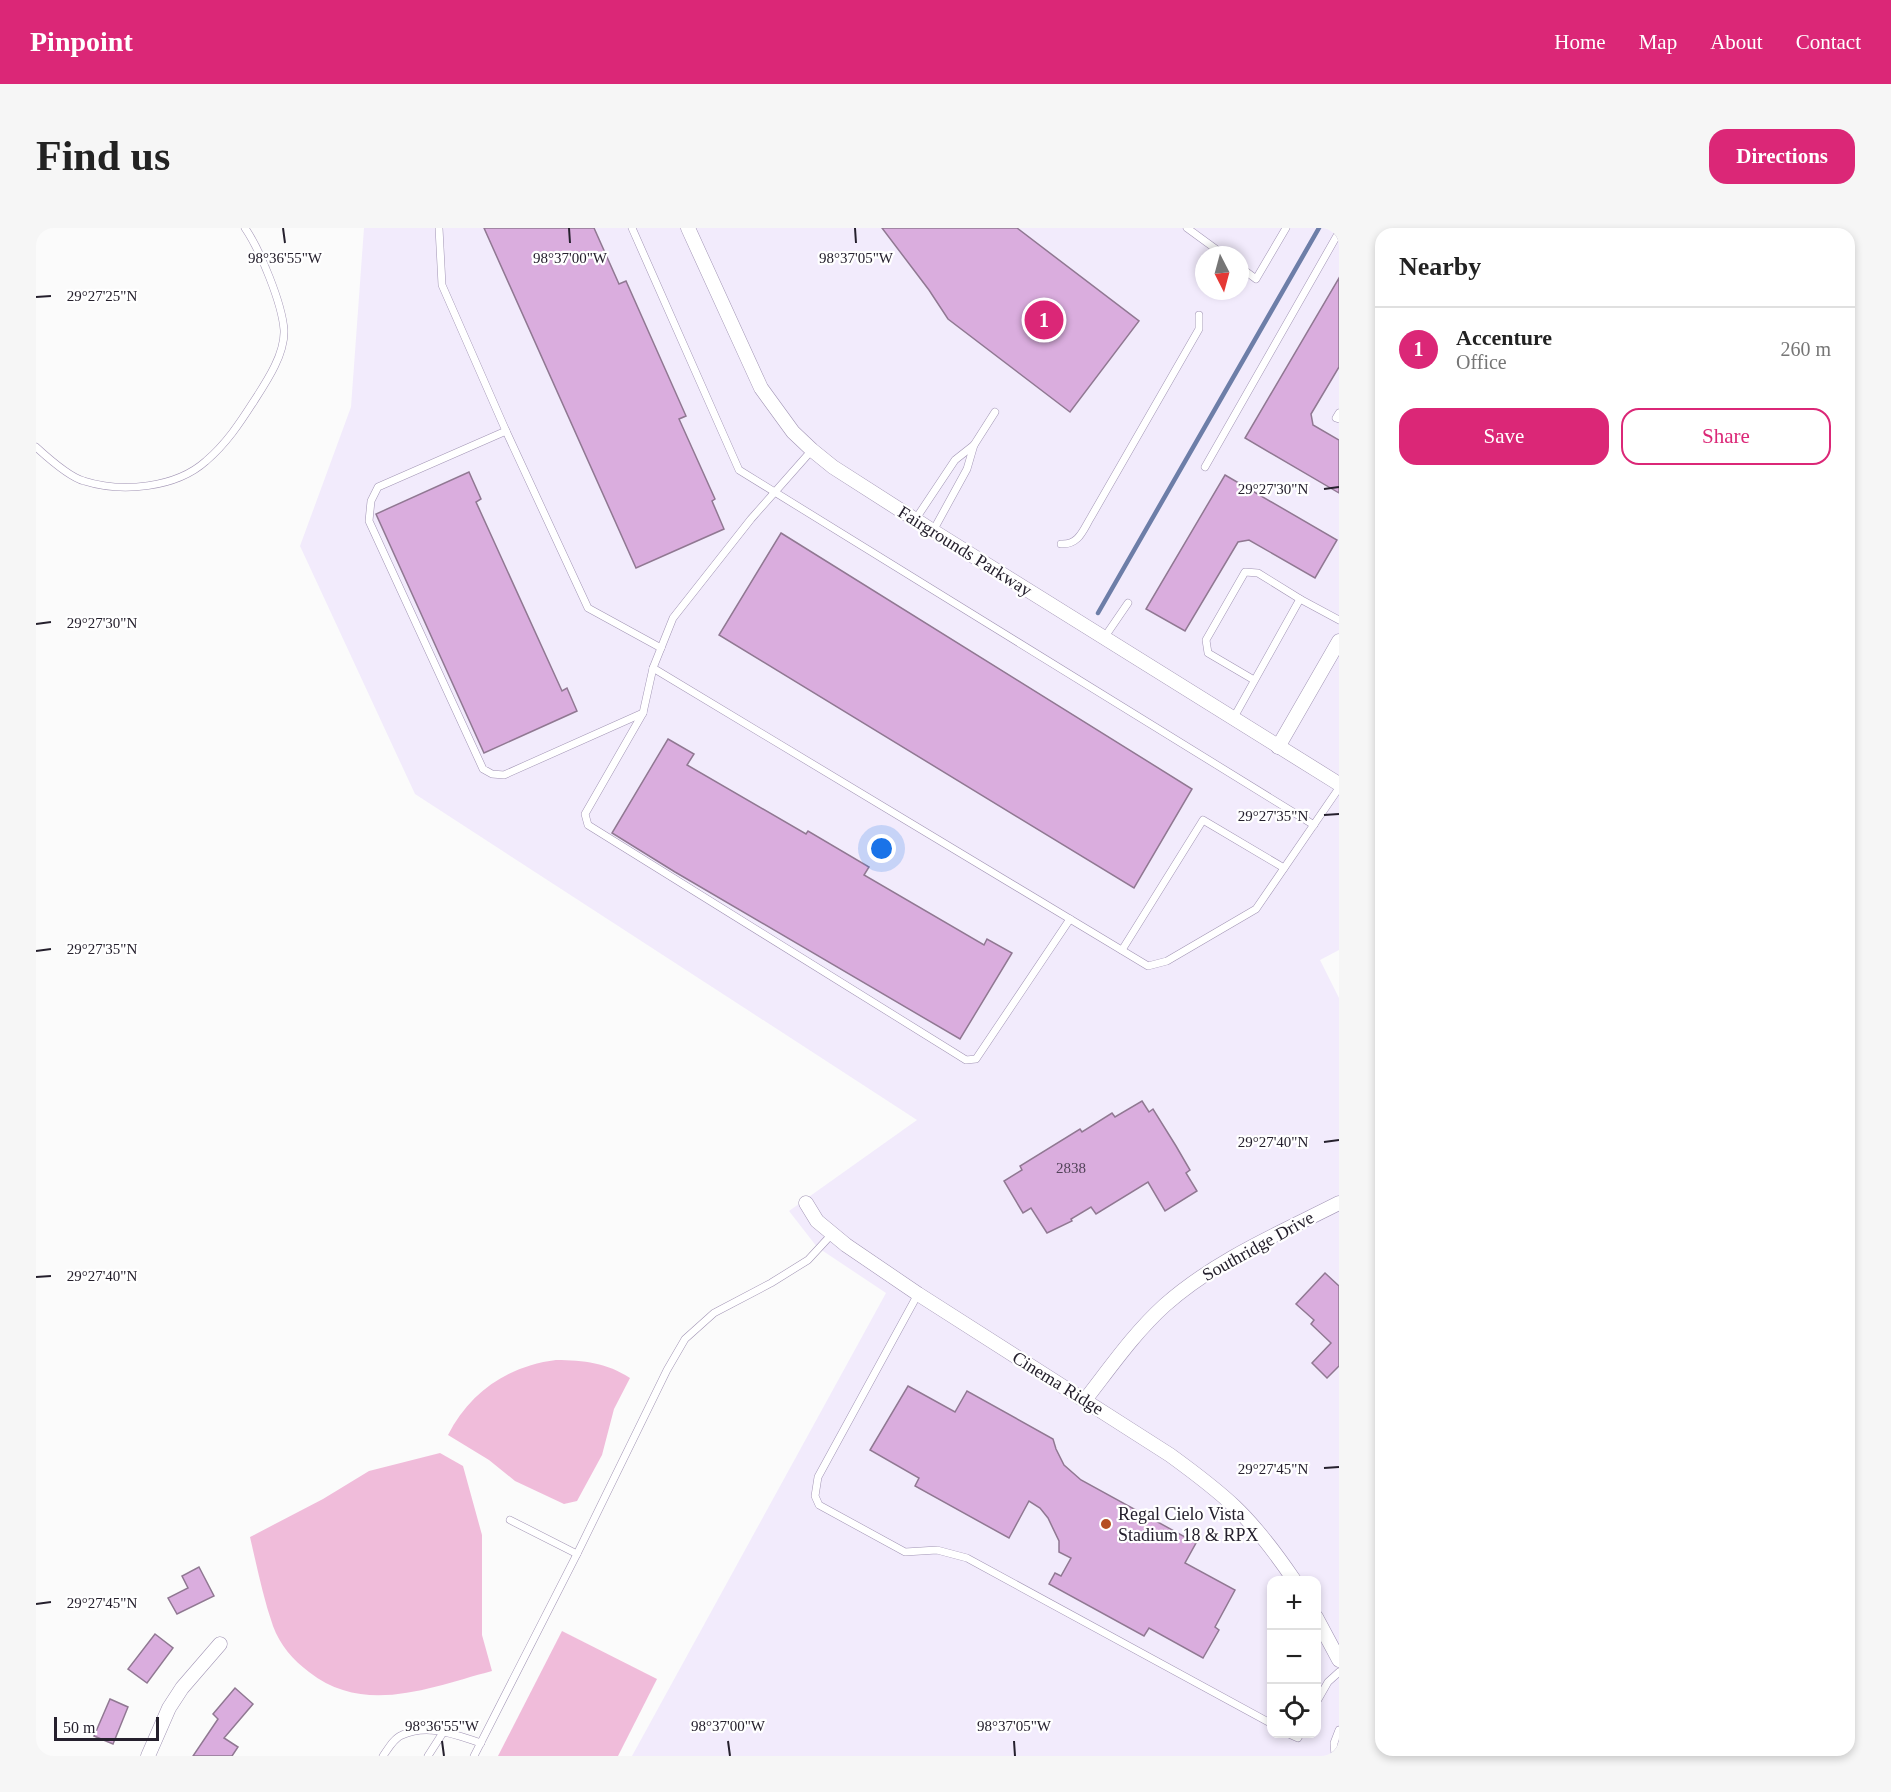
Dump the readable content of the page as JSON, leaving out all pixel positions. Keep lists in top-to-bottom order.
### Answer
{
  "streets": {
    "street": ["Fairgrounds Parkway", "Southridge Drive", "Cinema Ridge"]
  },
  "crossings": [
    ["Southridge Drive", "Cinema Ridge"]
  ],
  "places": ["Regal Cielo Vista Stadium 18 & RPX"],
  "house_numbers": ["2838"],
  "scale_bar": "50 m",
  "north": "bottom",
  "page": {
    "header": "Pinpoint",
    "nav": [
      "Home",
      "Map",
      "About",
      "Contact"
    ],
    "buttons": [
      "Directions",
      ["Save", "Share"]
    ],
    "title": "Find us",
    "heading": "Nearby",
    "pins": "1",
    "list": [
      {
        "mark": "1",
        "name": "Accenture",
        "note": "Office",
        "value": "260 m"
      }
    ],
    "map_buttons": ["+", "−"],
    "scale": "50 m"
  },
  "coordinates": [
    "98°36'55\"W",
    "98°37'00\"W",
    "98°37'05\"W",
    "29°27'25\"N",
    "29°27'30\"N",
    "29°27'35\"N",
    "29°27'40\"N",
    "29°27'45\"N"
  ]
}
